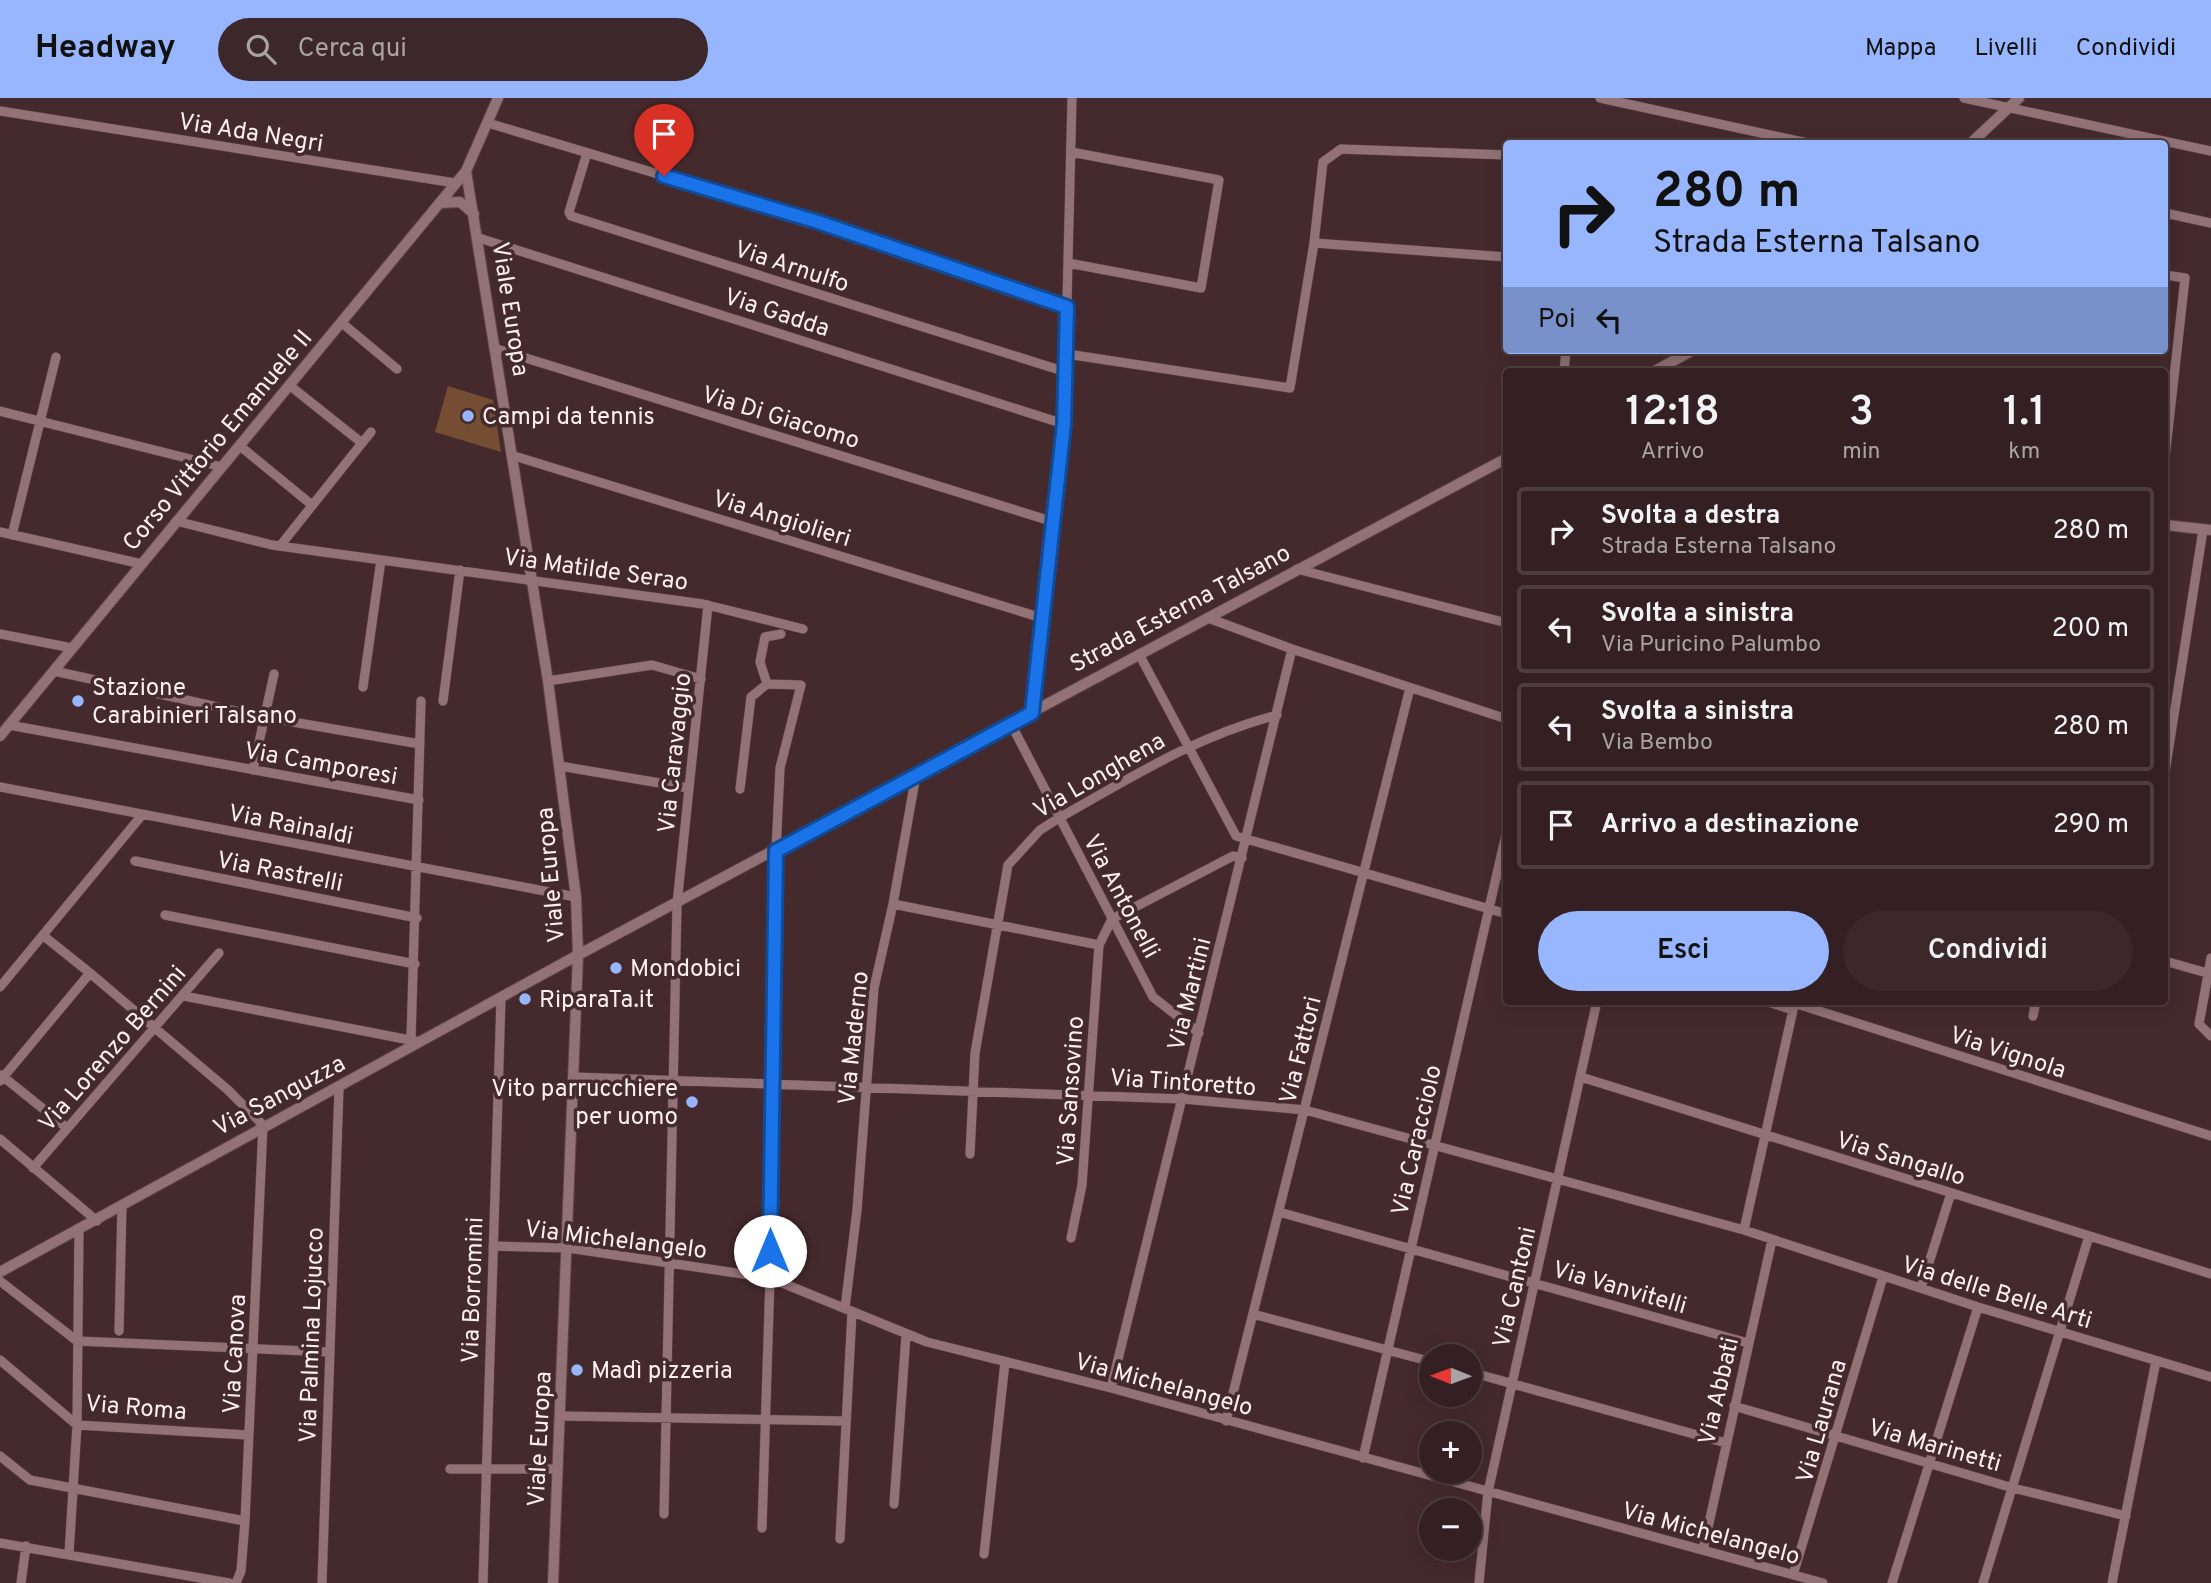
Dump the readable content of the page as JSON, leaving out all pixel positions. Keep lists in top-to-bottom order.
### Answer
{
  "streets": {
    "street": [
      "Via Ada Negri",
      "Via Arnulfo",
      "Viale Europa",
      "Via Gadda",
      "Via Di Giacomo",
      "Corso Vittorio Emanuele II",
      "Via Angiolieri",
      "Via Matilde Serao",
      "Strada Esterna Talsano",
      "Via Caravaggio",
      "Via Camporesi",
      "Via Longhena",
      "Via Rainaldi",
      "Via Rastrelli",
      "Via Antonelli",
      "Via Martini",
      "Via Maderno",
      "Via Lorenzo Bernini",
      "Via Fattori",
      "Via Vignola",
      "Via Tintoretto",
      "Via Sansovino",
      "Via Sanguzza",
      "Via Caracciolo",
      "Via Sangallo",
      "Via Michelangelo",
      "Via Cantoni",
      "Via Vanvitelli",
      "Via Borromini",
      "Via delle Belle Arti",
      "Via Palmina Lojucco",
      "Via Canova",
      "Via Abbati",
      "Via Roma",
      "Via Laurana",
      "Via Marinetti"
    ]
  },
  "crossings": [
    ["Via Ada Negri", "Corso Vittorio Emanuele II"],
    ["Viale Europa", "Via Gadda"],
    ["Viale Europa", "Via Di Giacomo"],
    ["Viale Europa", "Corso Vittorio Emanuele II"],
    ["Viale Europa", "Via Angiolieri"],
    ["Viale Europa", "Via Matilde Serao"],
    ["Viale Europa", "Strada Esterna Talsano"],
    ["Viale Europa", "Via Rainaldi"],
    ["Viale Europa", "Via Tintoretto"],
    ["Viale Europa", "Via Sanguzza"],
    ["Viale Europa", "Via Michelangelo"],
    ["Corso Vittorio Emanuele II", "Via Matilde Serao"],
    ["Corso Vittorio Emanuele II", "Via Camporesi"],
    ["Via Matilde Serao", "Via Caravaggio"],
    ["Strada Esterna Talsano", "Via Caravaggio"],
    ["Strada Esterna Talsano", "Via Antonelli"],
    ["Strada Esterna Talsano", "Via Maderno"],
    ["Strada Esterna Talsano", "Via Sanguzza"],
    ["Via Caravaggio", "Via Tintoretto"],
    ["Via Caravaggio", "Via Michelangelo"],
    ["Via Longhena", "Via Antonelli"],
    ["Via Longhena", "Via Martini"],
    ["Via Longhena", "Via Tintoretto"],
    ["Via Antonelli", "Via Martini"],
    ["Via Martini", "Via Tintoretto"],
    ["Via Martini", "Via Michelangelo"],
    ["Via Maderno", "Via Tintoretto"],
    ["Via Maderno", "Via Michelangelo"],
    ["Via Fattori", "Via Tintoretto"],
    ["Via Fattori", "Via Michelangelo"],
    ["Via Fattori", "Via Vanvitelli"],
    ["Via Tintoretto", "Via Sansovino"],
    ["Via Tintoretto", "Via Caracciolo"],
    ["Via Tintoretto", "Via Cantoni"],
    ["Via Tintoretto", "Via delle Belle Arti"],
    ["Via Tintoretto", "Via Abbati"],
    ["Via Sanguzza", "Via Borromini"],
    ["Via Sanguzza", "Via Palmina Lojucco"],
    ["Via Sanguzza", "Via Canova"],
    ["Via Caracciolo", "Via Michelangelo"],
    ["Via Caracciolo", "Via Vanvitelli"],
    ["Via Sangallo", "Via Cantoni"],
    ["Via Michelangelo", "Via Cantoni"],
    ["Via Michelangelo", "Via Borromini"],
    ["Via Michelangelo", "Via Abbati"],
    ["Via Michelangelo", "Via Laurana"],
    ["Via Cantoni", "Via Vanvitelli"],
    ["Via Vanvitelli", "Via Abbati"],
    ["Via delle Belle Arti", "Via Abbati"],
    ["Via delle Belle Arti", "Via Laurana"],
    ["Via Canova", "Via Roma"],
    ["Via Abbati", "Via Marinetti"],
    ["Via Laurana", "Via Marinetti"]
  ],
  "places": [
    "Campi da tennis",
    "Stazione Carabinieri Talsano",
    "Mondobici",
    "RiparaTa.it",
    "Vito parrucchiere per uomo",
    "Madì pizzeria"
  ],
  "north": "left",
  "page": {
    "header": "Headway",
    "search": "Cerca qui",
    "nav": ["Mappa", "Livelli", "Condividi"],
    "turn": ["280 m", "Strada Esterna Talsano"],
    "then": "Poi",
    "eta": [
      "12:18",
      "Arrivo",
      "3",
      "min",
      "1.1",
      "km"
    ],
    "list": [
      {
        "name": "Svolta a destra",
        "note": "Strada Esterna Talsano",
        "value": "280 m"
      },
      {
        "name": "Svolta a sinistra",
        "note": "Via Puricino Palumbo",
        "value": "200 m"
      },
      {
        "name": "Svolta a sinistra",
        "note": "Via Bembo",
        "value": "280 m"
      },
      {
        "name": "Arrivo a destinazione",
        "value": "290 m"
      }
    ],
    "buttons": ["Esci", "Condividi"],
    "map_buttons": ["+", "−"]
  }
}
